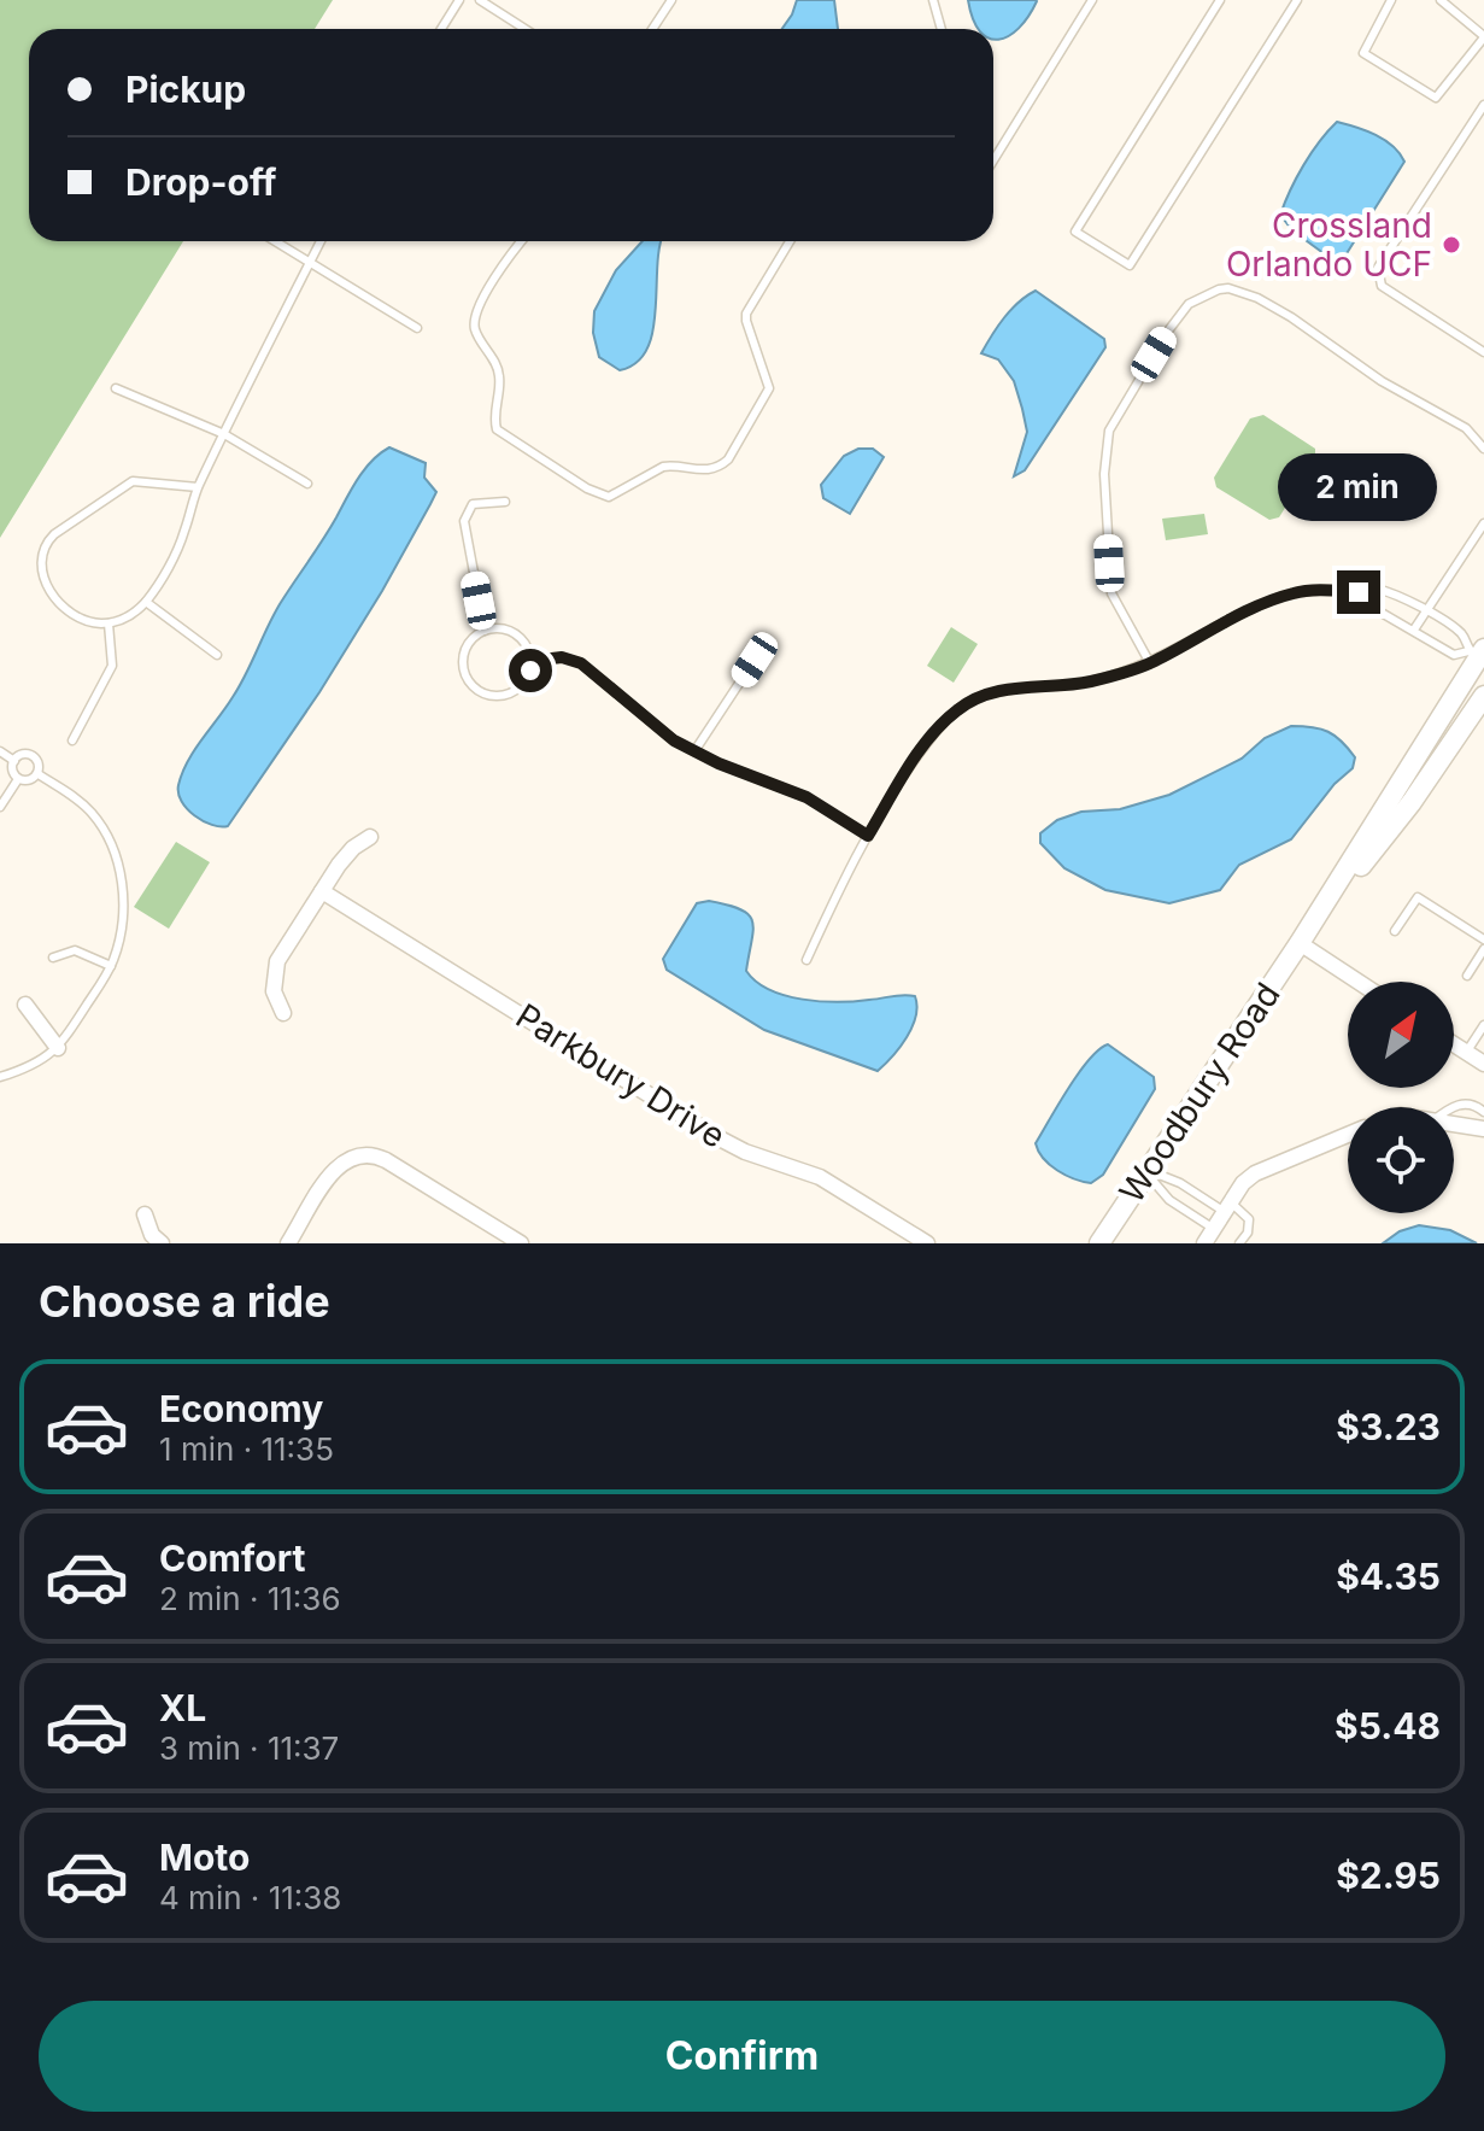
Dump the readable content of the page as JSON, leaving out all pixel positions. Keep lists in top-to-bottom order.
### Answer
{
  "streets": {
    "street": ["Parkbury Drive", "Woodbury Road"]
  },
  "places": ["Crossland Orlando UCF"],
  "north": "top right",
  "page": {
    "banner": ["Pickup", "Drop-off"],
    "bubble": "2 min",
    "heading": "Choose a ride",
    "list": [
      {
        "name": "Economy",
        "note": "1 min · 11:35",
        "value": "$3.23"
      },
      {
        "name": "Comfort",
        "note": "2 min · 11:36",
        "value": "$4.35"
      },
      {
        "name": "XL",
        "note": "3 min · 11:37",
        "value": "$5.48"
      },
      {
        "name": "Moto",
        "note": "4 min · 11:38",
        "value": "$2.95"
      }
    ],
    "buttons": "Confirm"
  }
}
